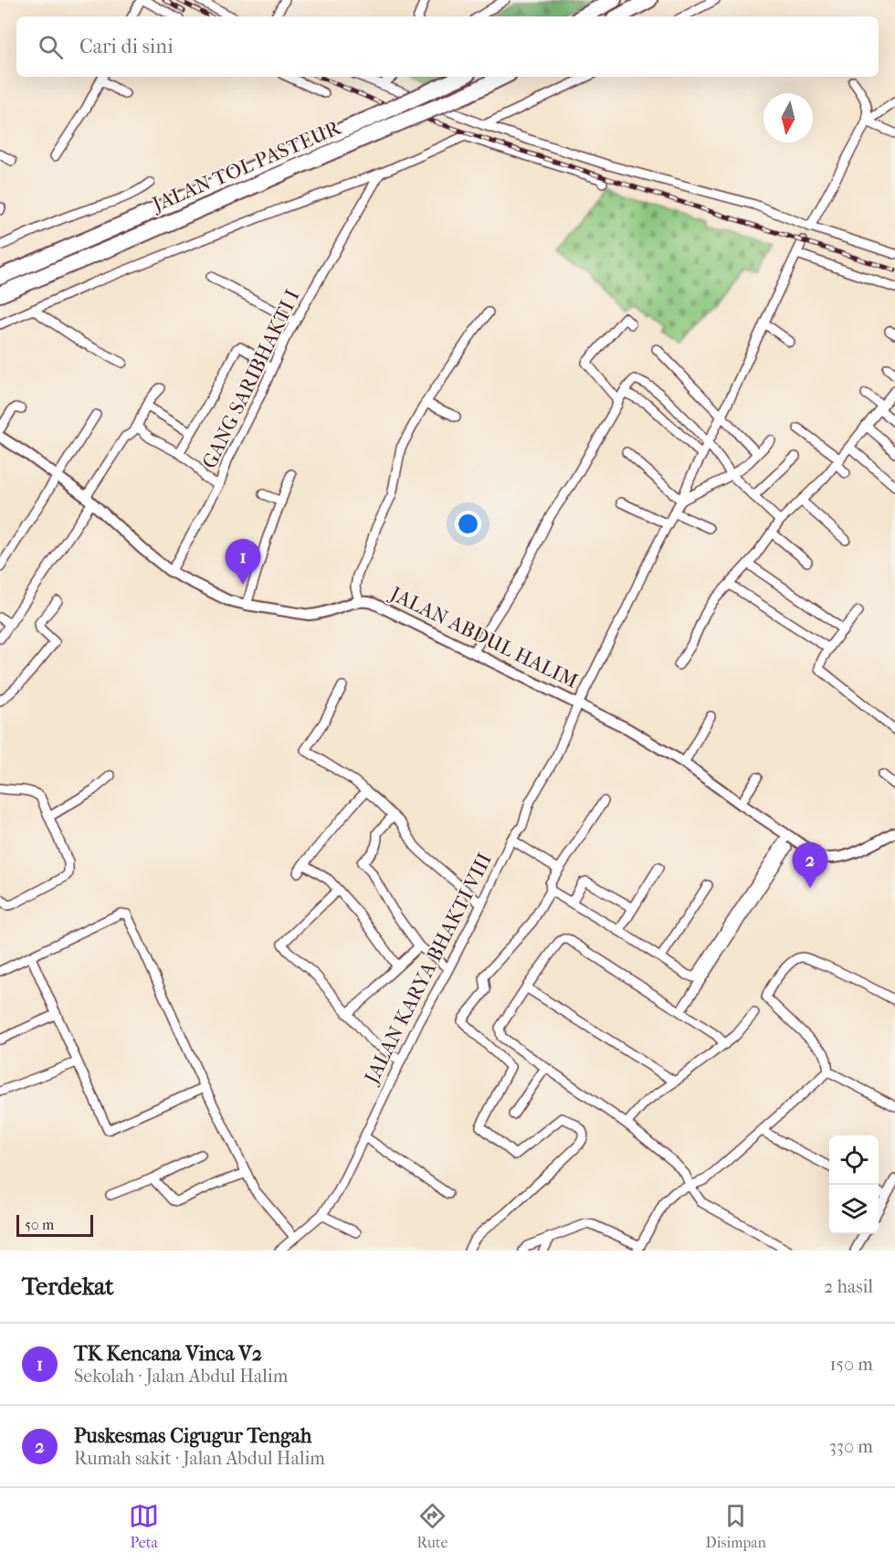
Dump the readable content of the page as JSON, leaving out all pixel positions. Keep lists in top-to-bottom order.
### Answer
{
  "streets": {
    "highway": ["JALAN TOL PASTEUR"],
    "street": ["GANG SARIBHAKTI I", "JALAN ABDUL HALIM", "JALAN KARYA BHAKTI VIII"]
  },
  "crossings": [
    ["GANG SARIBHAKTI I", "JALAN ABDUL HALIM"],
    ["JALAN ABDUL HALIM", "JALAN KARYA BHAKTI VIII"]
  ],
  "scale_bar": "50 m",
  "north": "bottom",
  "page": {
    "search": "Cari di sini",
    "pins": ["1", "2"],
    "scale": "50 m",
    "heading": ["Terdekat", "2 hasil"],
    "list": [
      {
        "mark": "1",
        "name": "TK Kencana Vinca V2",
        "note": "Sekolah · Jalan Abdul Halim",
        "value": "150 m"
      },
      {
        "mark": "2",
        "name": "Puskesmas Cigugur Tengah",
        "note": "Rumah sakit · Jalan Abdul Halim",
        "value": "330 m"
      }
    ],
    "nav": ["Peta", "Rute", "Disimpan"]
  }
}
